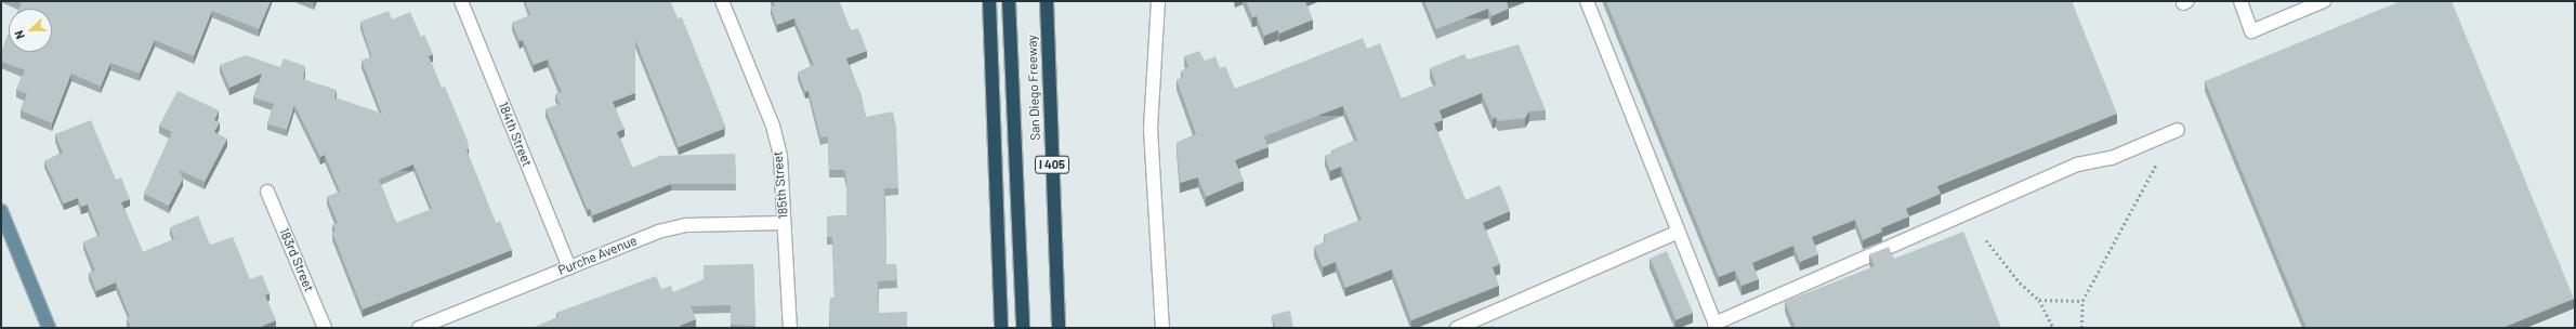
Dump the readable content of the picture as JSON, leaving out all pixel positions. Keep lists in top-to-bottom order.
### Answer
{
  "streets": {
    "highway": ["San Diego Freeway", "I 405"],
    "street": [
      "184th Street",
      "185th Street",
      "Purche Avenue",
      "183rd Street"
    ]
  },
  "crossings": [
    ["184th Street", "Purche Avenue"],
    ["185th Street", "Purche Avenue"]
  ],
  "north": "left"
}
